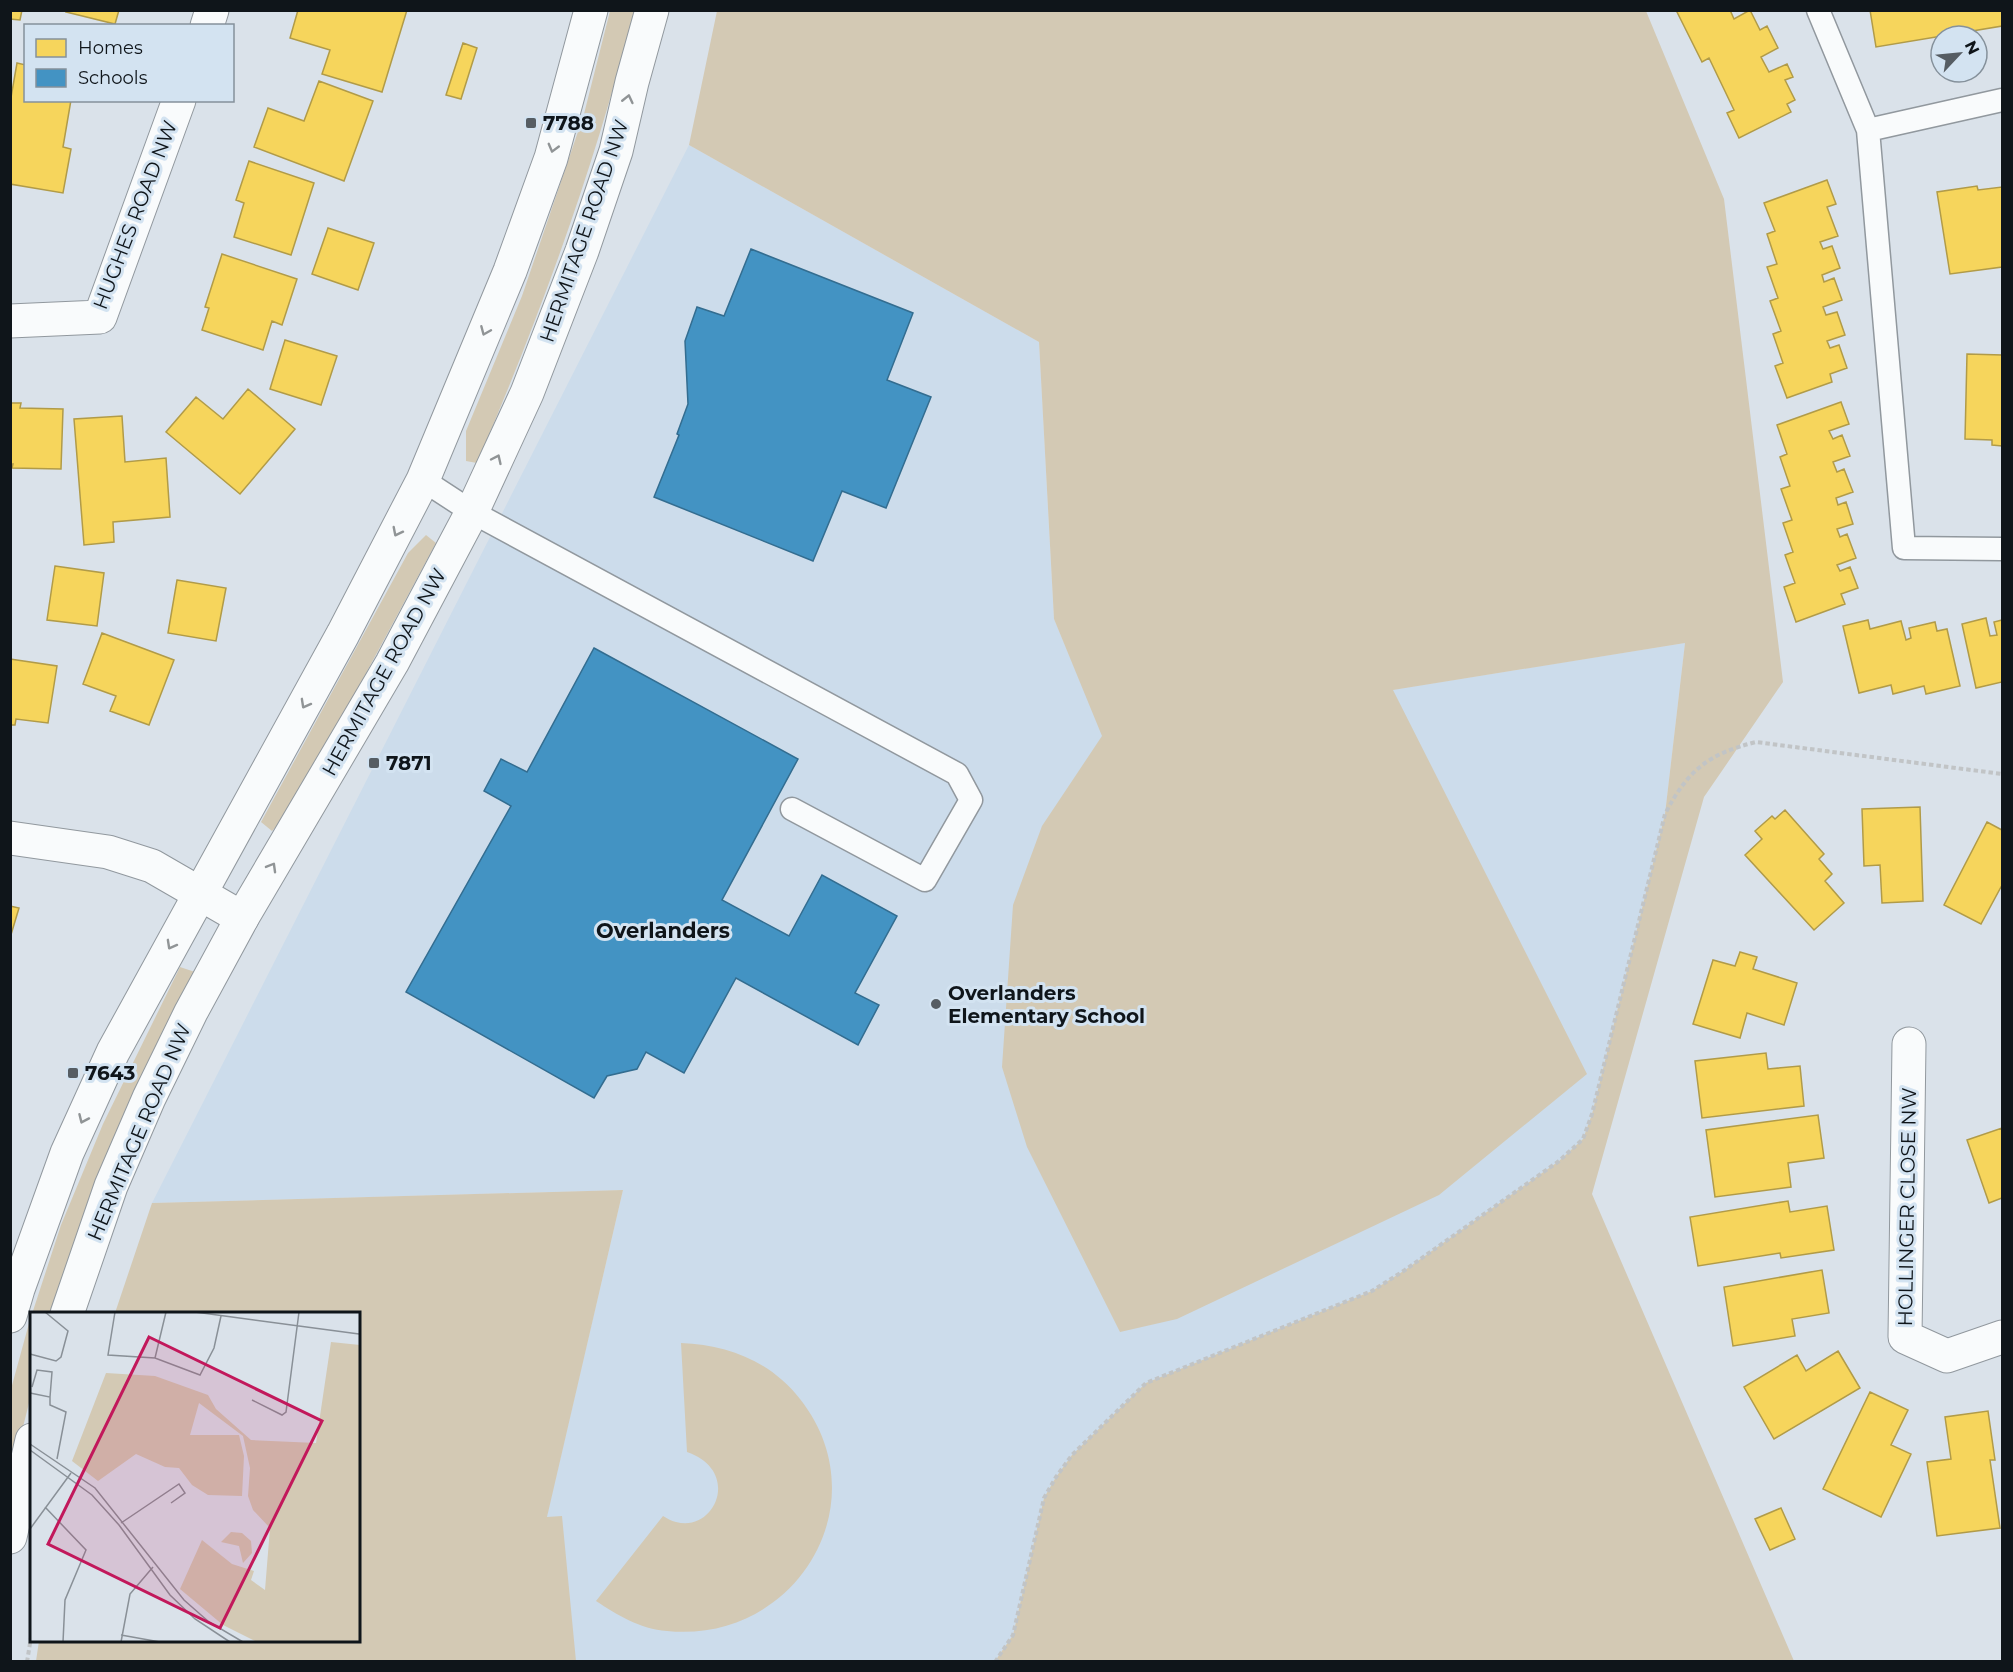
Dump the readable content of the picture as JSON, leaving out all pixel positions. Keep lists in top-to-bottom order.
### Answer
{
  "streets": {
    "street": ["HUGHES ROAD NW", "HERMITAGE ROAD NW", "HOLLINGER CLOSE NW"]
  },
  "districts": ["Overlanders"],
  "places": {
    "transit": ["7788", "7871", "7643"],
    "other": ["Overlanders Elementary School"]
  },
  "legend": ["Homes", "Schools"],
  "north": "top right"
}
